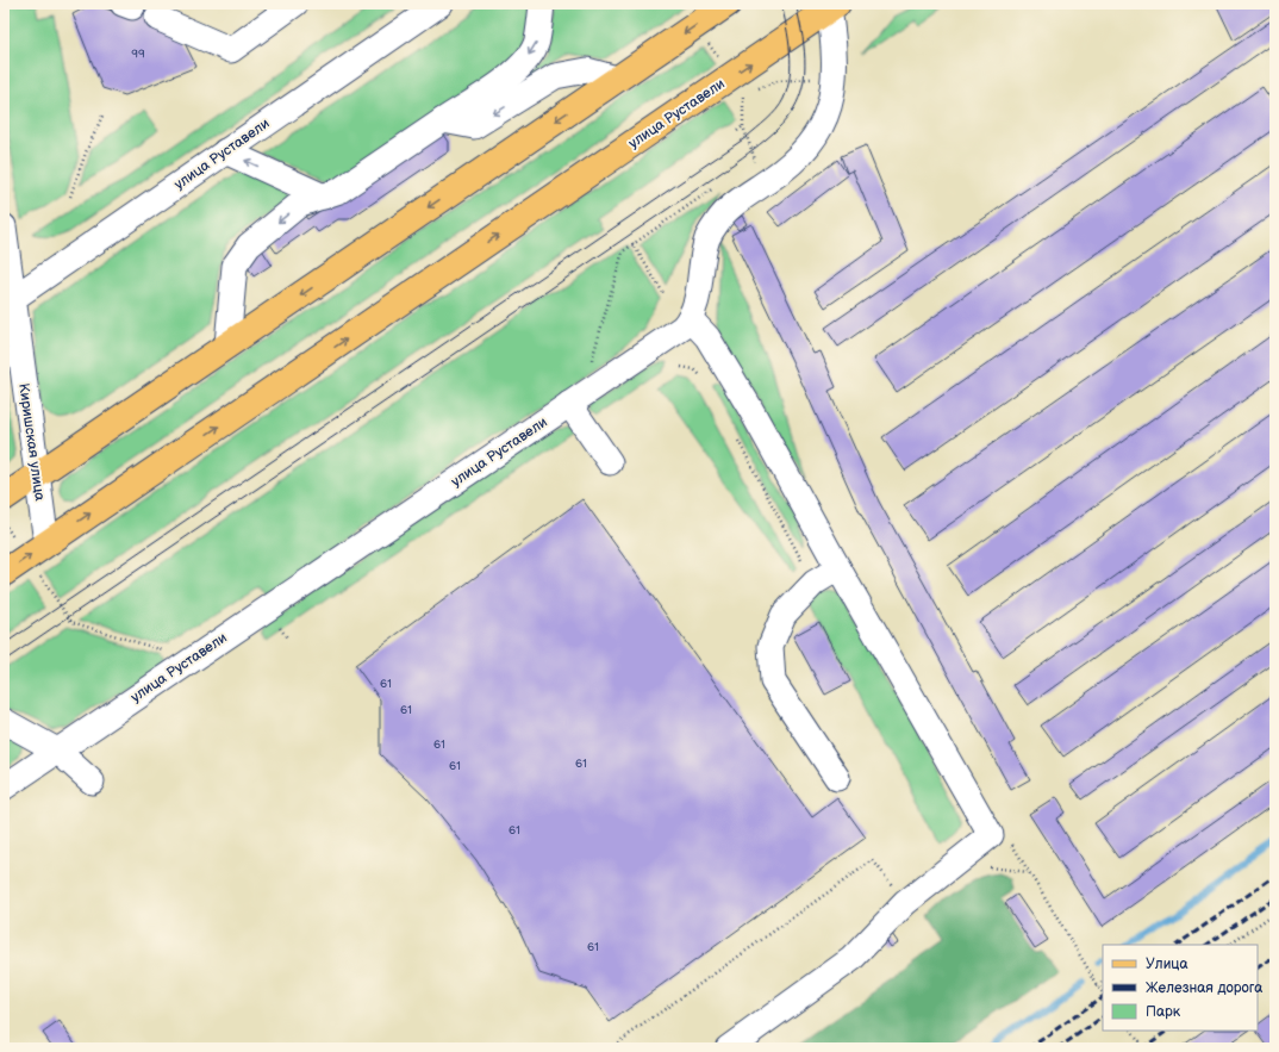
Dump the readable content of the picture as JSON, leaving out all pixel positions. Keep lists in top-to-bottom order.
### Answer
{
  "streets": {
    "main road": ["улица Руставели"],
    "street": ["Киришская улица"]
  },
  "crossings": [
    ["улица Руставели", "Киришская улица"]
  ],
  "house_numbers": [
    "99",
    "61",
    "61",
    "61",
    "61",
    "61",
    "61",
    "61"
  ],
  "legend": ["Улица", "Железная дорога", "Парк"]
}
